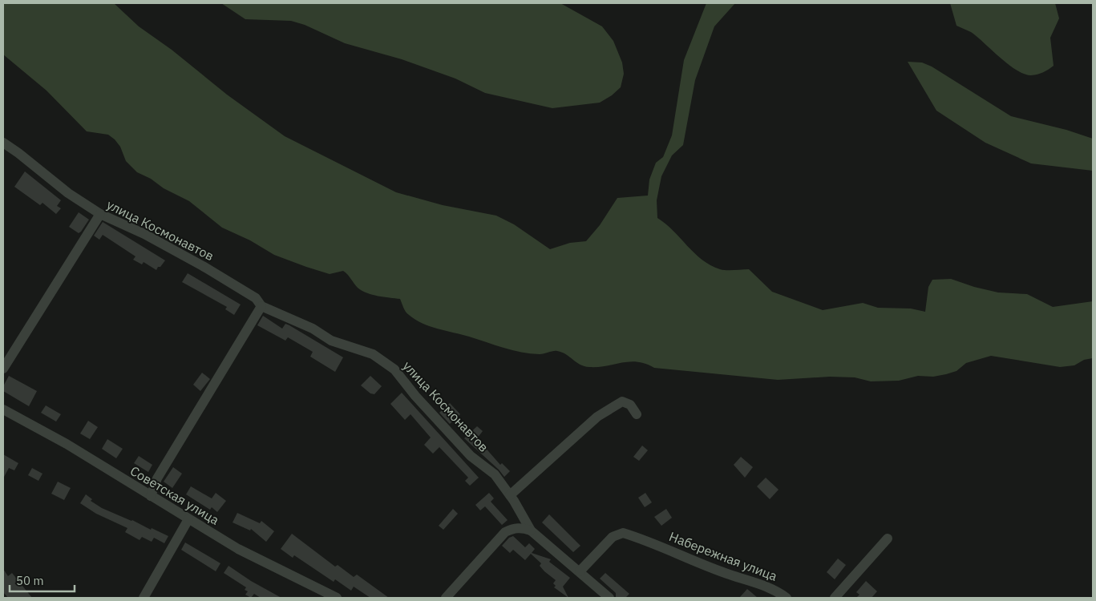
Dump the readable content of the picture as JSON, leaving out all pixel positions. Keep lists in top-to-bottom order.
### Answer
{
  "streets": {
    "street": ["улица Космонавтов", "Советская улица", "Набережная улица"]
  },
  "crossings": [
    ["улица Космонавтов", "Набережная улица"]
  ],
  "scale_bar": "50 m"
}
